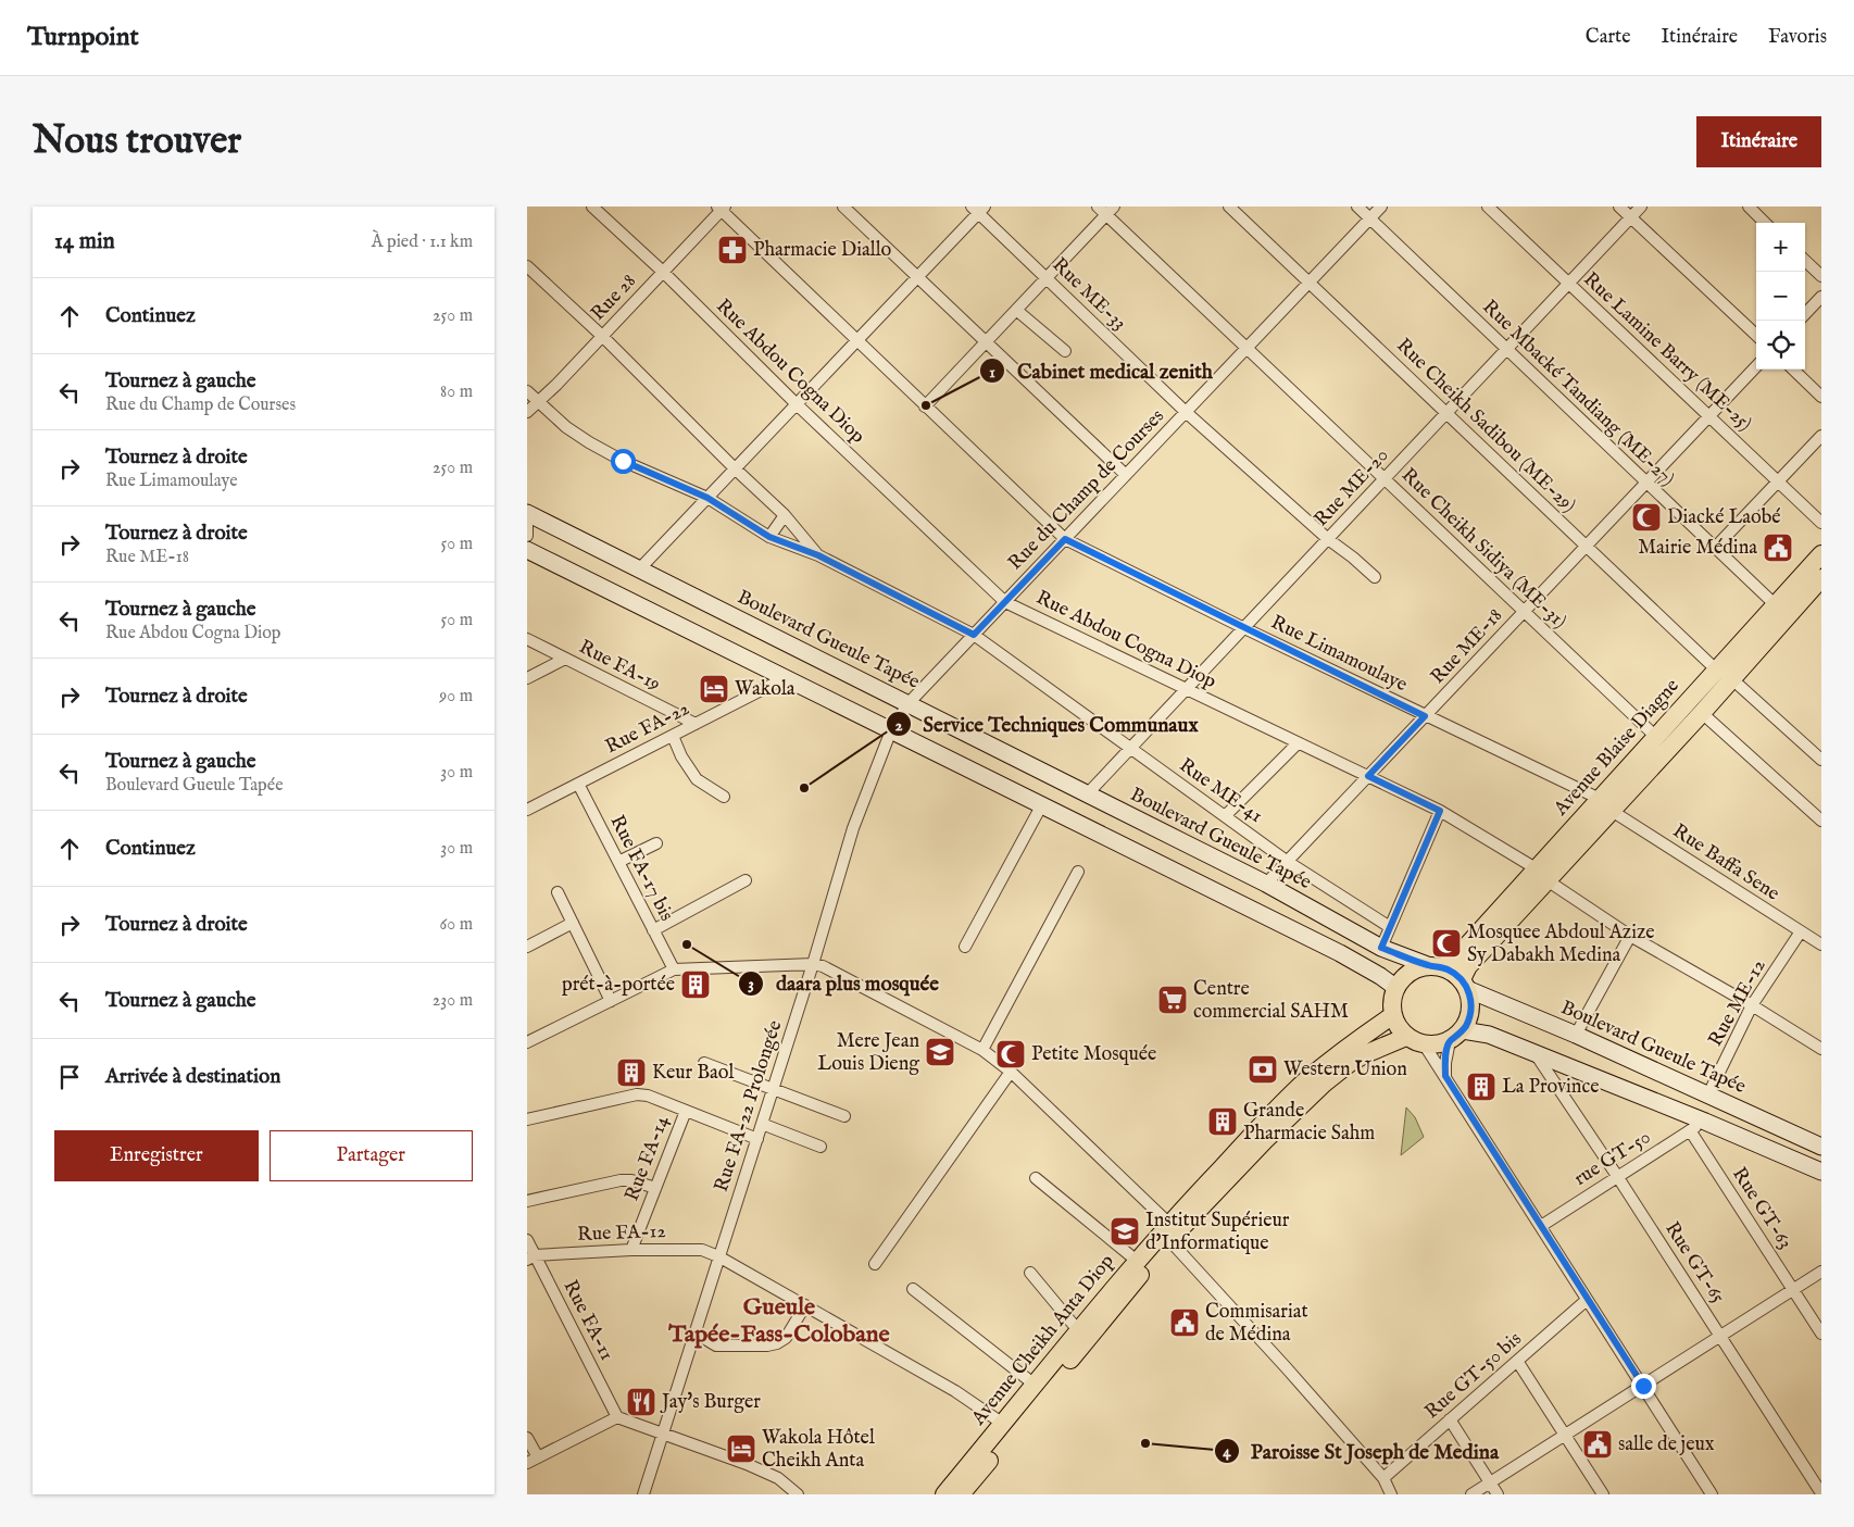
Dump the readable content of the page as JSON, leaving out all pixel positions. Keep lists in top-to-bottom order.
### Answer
{
  "streets": {
    "main road": ["Avenue Blaise Diagne", "Avenue Cheikh Anta Diop"],
    "street": [
      "Rue ME-33",
      "Rue 28",
      "Rue Lamine Barry (ME-25)",
      "Rue Abdou Cogna Diop",
      "Rue Mbacké Tandiang (ME-27)",
      "Rue Cheikh Sadibou (ME-29)",
      "Rue ME-20",
      "Rue du Champ de Courses",
      "Rue Cheikh Sidiya (ME-31)",
      "Boulevard Gueule Tapée",
      "Rue ME-18",
      "Rue Limamoulaye",
      "Rue FA-19",
      "Rue FA-22",
      "Rue ME-41",
      "Rue Baffa Sene",
      "Rue FA-17 bis",
      "Rue ME-12",
      "Rue FA-22 Prolongée",
      "Rue FA-14",
      "rue GT-50",
      "Rue GT-63",
      "Rue FA-12",
      "Rue GT-65",
      "Rue FA-11",
      "Rue GT-50 bis"
    ]
  },
  "crossings": [
    ["Rue ME-33", "Rue ME-20"],
    ["Rue ME-33", "Rue du Champ de Courses"],
    ["Rue 28", "Rue Abdou Cogna Diop"],
    ["Rue 28", "Rue Limamoulaye"],
    ["Rue 28", "Rue ME-41"],
    ["Rue Lamine Barry (ME-25)", "Rue ME-20"],
    ["Rue Lamine Barry (ME-25)", "Rue ME-18"],
    ["Rue Abdou Cogna Diop", "Rue ME-20"],
    ["Rue Abdou Cogna Diop", "Rue du Champ de Courses"],
    ["Rue Abdou Cogna Diop", "Rue ME-18"],
    ["Rue Abdou Cogna Diop", "Avenue Blaise Diagne"],
    ["Rue Abdou Cogna Diop", "Rue ME-12"],
    ["Rue Mbacké Tandiang (ME-27)", "Rue ME-20"],
    ["Rue Mbacké Tandiang (ME-27)", "Rue du Champ de Courses"],
    ["Rue Mbacké Tandiang (ME-27)", "Rue ME-18"],
    ["Rue Mbacké Tandiang (ME-27)", "Avenue Blaise Diagne"],
    ["Rue Cheikh Sadibou (ME-29)", "Rue ME-20"],
    ["Rue Cheikh Sadibou (ME-29)", "Rue du Champ de Courses"],
    ["Rue Cheikh Sadibou (ME-29)", "Rue ME-18"],
    ["Rue Cheikh Sadibou (ME-29)", "Avenue Blaise Diagne"],
    ["Rue ME-20", "Rue Cheikh Sidiya (ME-31)"],
    ["Rue ME-20", "Boulevard Gueule Tapée"],
    ["Rue ME-20", "Rue Limamoulaye"],
    ["Rue ME-20", "Rue ME-41"],
    ["Rue du Champ de Courses", "Rue Cheikh Sidiya (ME-31)"],
    ["Rue du Champ de Courses", "Boulevard Gueule Tapée"],
    ["Rue du Champ de Courses", "Rue Limamoulaye"],
    ["Rue du Champ de Courses", "Rue ME-41"],
    ["Rue Cheikh Sidiya (ME-31)", "Rue ME-18"],
    ["Rue Cheikh Sidiya (ME-31)", "Avenue Blaise Diagne"],
    ["Boulevard Gueule Tapée", "Rue ME-18"],
    ["Boulevard Gueule Tapée", "Avenue Blaise Diagne"],
    ["Boulevard Gueule Tapée", "Rue ME-12"],
    ["Boulevard Gueule Tapée", "Avenue Cheikh Anta Diop"],
    ["Rue ME-18", "Rue Limamoulaye"],
    ["Rue ME-18", "Rue ME-41"],
    ["Rue Limamoulaye", "Avenue Blaise Diagne"],
    ["Rue Limamoulaye", "Rue Baffa Sene"],
    ["Rue FA-19", "Rue FA-22"],
    ["Rue FA-22", "Rue FA-17 bis"],
    ["Avenue Blaise Diagne", "Rue Baffa Sene"],
    ["Avenue Blaise Diagne", "Avenue Cheikh Anta Diop"],
    ["Rue Baffa Sene", "Rue ME-12"],
    ["Rue FA-22 Prolongée", "Rue FA-12"],
    ["Rue FA-14", "Rue FA-12"],
    ["rue GT-50", "Rue GT-63"],
    ["rue GT-50", "Rue GT-65"],
    ["Rue FA-12", "Rue FA-11"],
    ["Rue FA-12", "Avenue Cheikh Anta Diop"]
  ],
  "districts": ["Gueule Tapée-Fass-Colobane"],
  "places": {
    "pharmacy": ["Pharmacie Diallo"],
    "other": [
      "Cabinet medical zenith",
      "Service Techniques Communaux",
      "daara plus mosquée",
      "Paroisse St Joseph de Medina"
    ],
    "mosque": ["Diacké Laobé", "Mosquee Abdoul Azize Sy Dabakh Medina", "Petite Mosquée"],
    "public building": ["Mairie Médina", "Commisariat de Médina", "salle de jeux"],
    "hotel": ["Wakola", "Wakola Hôtel Cheikh Anta"],
    "building": [
      "prét-à-portée",
      "Keur Baol",
      "La Province",
      "Grande Pharmacie Sahm"
    ],
    "supermarket": ["Centre commercial SAHM"],
    "school or university": ["Mere Jean Louis Dieng", "Institut Supérieur d'Informatique"],
    "bank": ["Western Union"],
    "restaurant": ["Jay's Burger"]
  },
  "page": {
    "header": "Turnpoint",
    "nav": ["Carte", "Itinéraire", "Favoris"],
    "buttons": [
      "Itinéraire",
      ["Enregistrer", "Partager"]
    ],
    "title": "Nous trouver",
    "heading": ["14 min", "À pied · 1.1 km"],
    "map_buttons": ["+", "−"],
    "list": [
      ["Continuez", "250 m"],
      ["Tournez à gauche", "Rue du Champ de Courses", "80 m"],
      ["Tournez à droite", "Rue Limamoulaye", "250 m"],
      ["Tournez à droite", "Rue ME-18", "50 m"],
      ["Tournez à gauche", "Rue Abdou Cogna Diop", "50 m"],
      ["Tournez à droite", "90 m"],
      ["Tournez à gauche", "Boulevard Gueule Tapée", "30 m"],
      ["Continuez", "30 m"],
      ["Tournez à droite", "60 m"],
      ["Tournez à gauche", "230 m"],
      "Arrivée à destination"
    ]
  }
}
